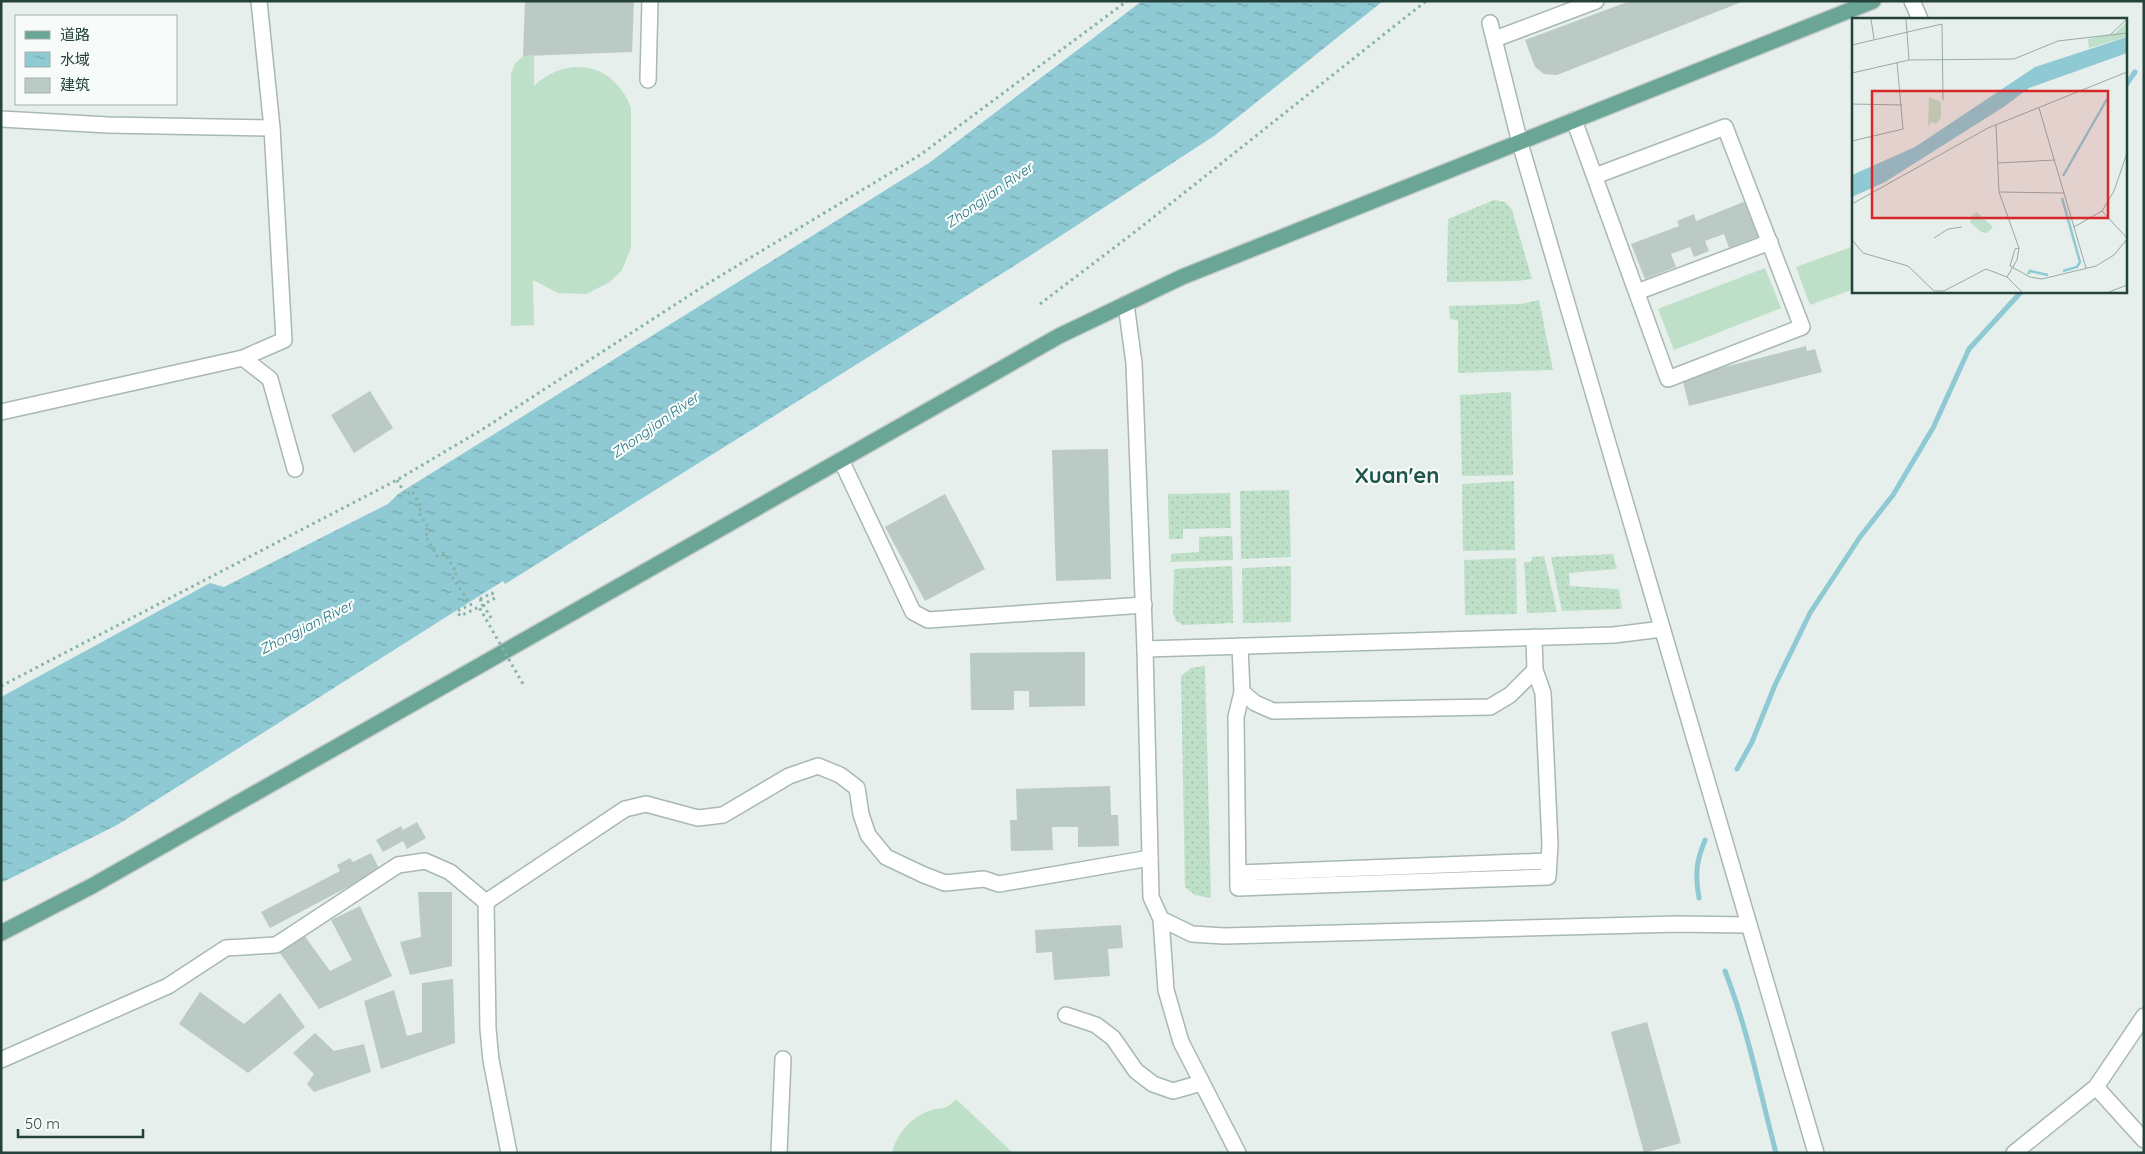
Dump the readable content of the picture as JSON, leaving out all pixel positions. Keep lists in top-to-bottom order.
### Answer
{
  "districts": ["Xuan'en"],
  "water": ["Zhongjian River"],
  "legend": ["道路", "水域", "建筑"],
  "scale_bar": "50 m"
}
